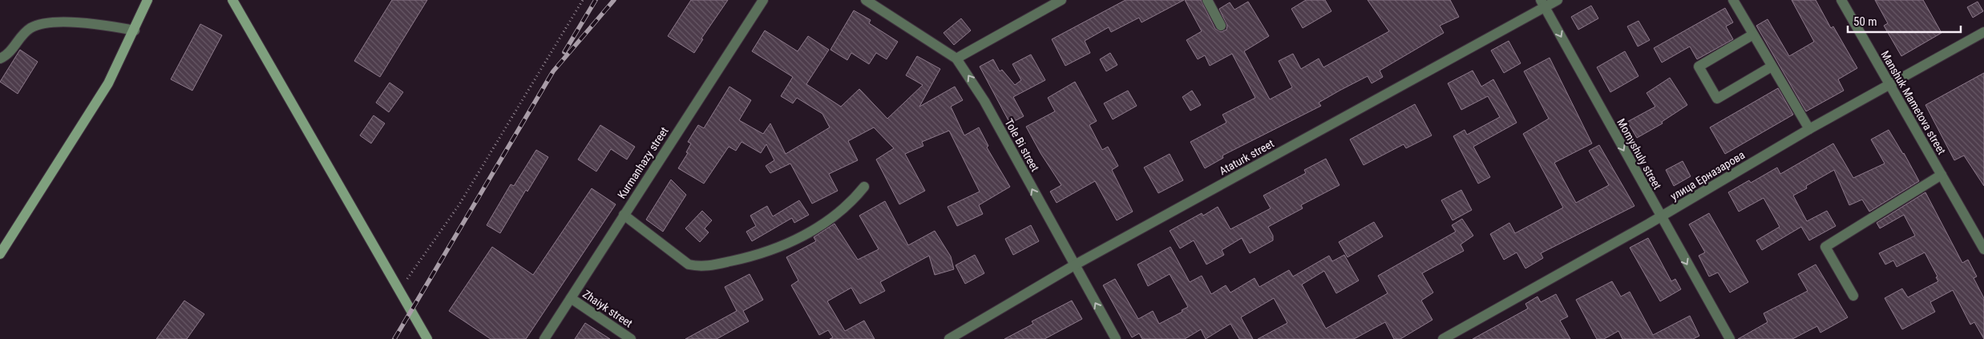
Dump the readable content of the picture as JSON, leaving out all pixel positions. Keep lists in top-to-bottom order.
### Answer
{
  "streets": {
    "street": [
      "Manshuk Mametova street",
      "Tole Bi street",
      "Momyshuly street",
      "Ataturk street",
      "Kurmanhazy street",
      "улица Ерназарова",
      "Zhaiyk street"
    ]
  },
  "crossings": [
    ["Manshuk Mametova street", "улица Ерназарова"],
    ["Tole Bi street", "Ataturk street"],
    ["Momyshuly street", "Ataturk street"],
    ["Momyshuly street", "улица Ерназарова"],
    ["Kurmanhazy street", "Zhaiyk street"]
  ],
  "one_way": ["Tole Bi street", "Momyshuly street"],
  "scale_bar": "50 m"
}
